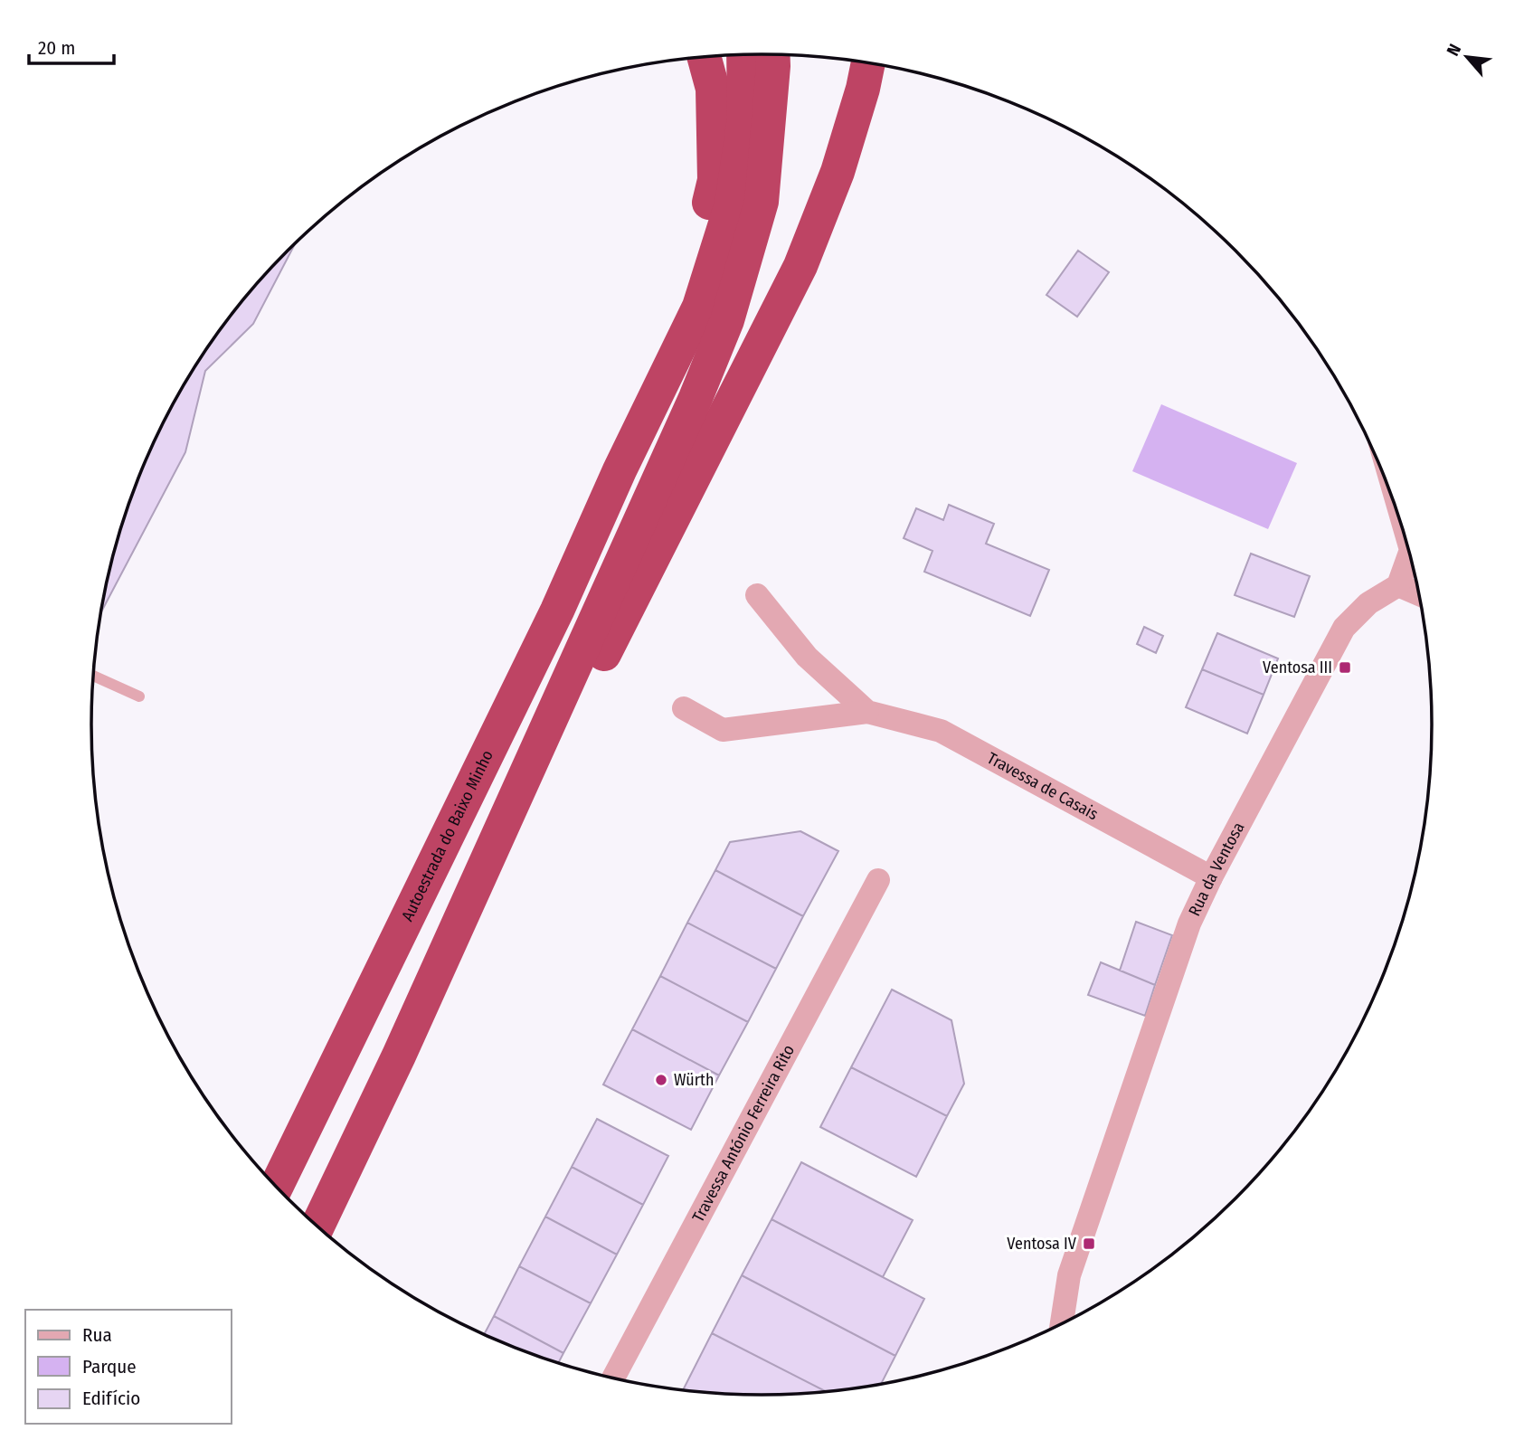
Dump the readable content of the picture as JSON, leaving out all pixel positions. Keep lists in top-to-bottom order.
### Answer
{
  "streets": {
    "highway": ["Autoestrada do Baixo Minho"],
    "street": ["Travessa de Casais", "Rua da Ventosa", "Travessa António Ferreira Rito"]
  },
  "crossings": [
    ["Travessa de Casais", "Rua da Ventosa"]
  ],
  "places": {
    "transit": ["Ventosa III", "Ventosa IV"],
    "other": ["Würth"]
  },
  "legend": ["Rua", "Parque", "Edifício"],
  "scale_bar": "20 m",
  "north": "top left"
}
